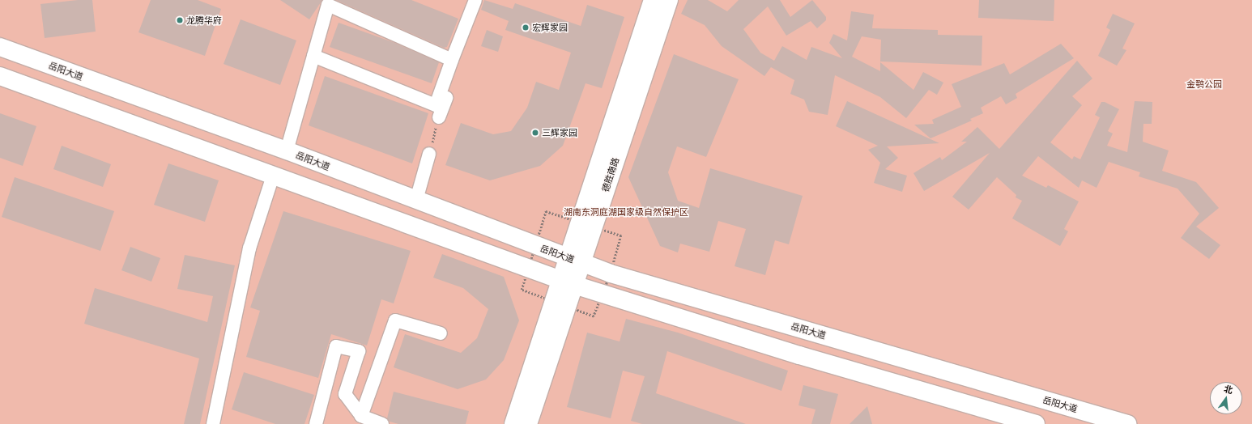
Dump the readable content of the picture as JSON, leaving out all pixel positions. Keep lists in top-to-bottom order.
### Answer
{
  "streets": {
    "main road": ["岳阳大道", "德胜南路"]
  },
  "crossings": [
    ["岳阳大道", "德胜南路"]
  ],
  "parks": ["金鹗公园", "湖南东洞庭湖国家级自然保护区"],
  "places": ["龙腾华府", "宏辉家园", "三辉家园"],
  "north": "top"
}
